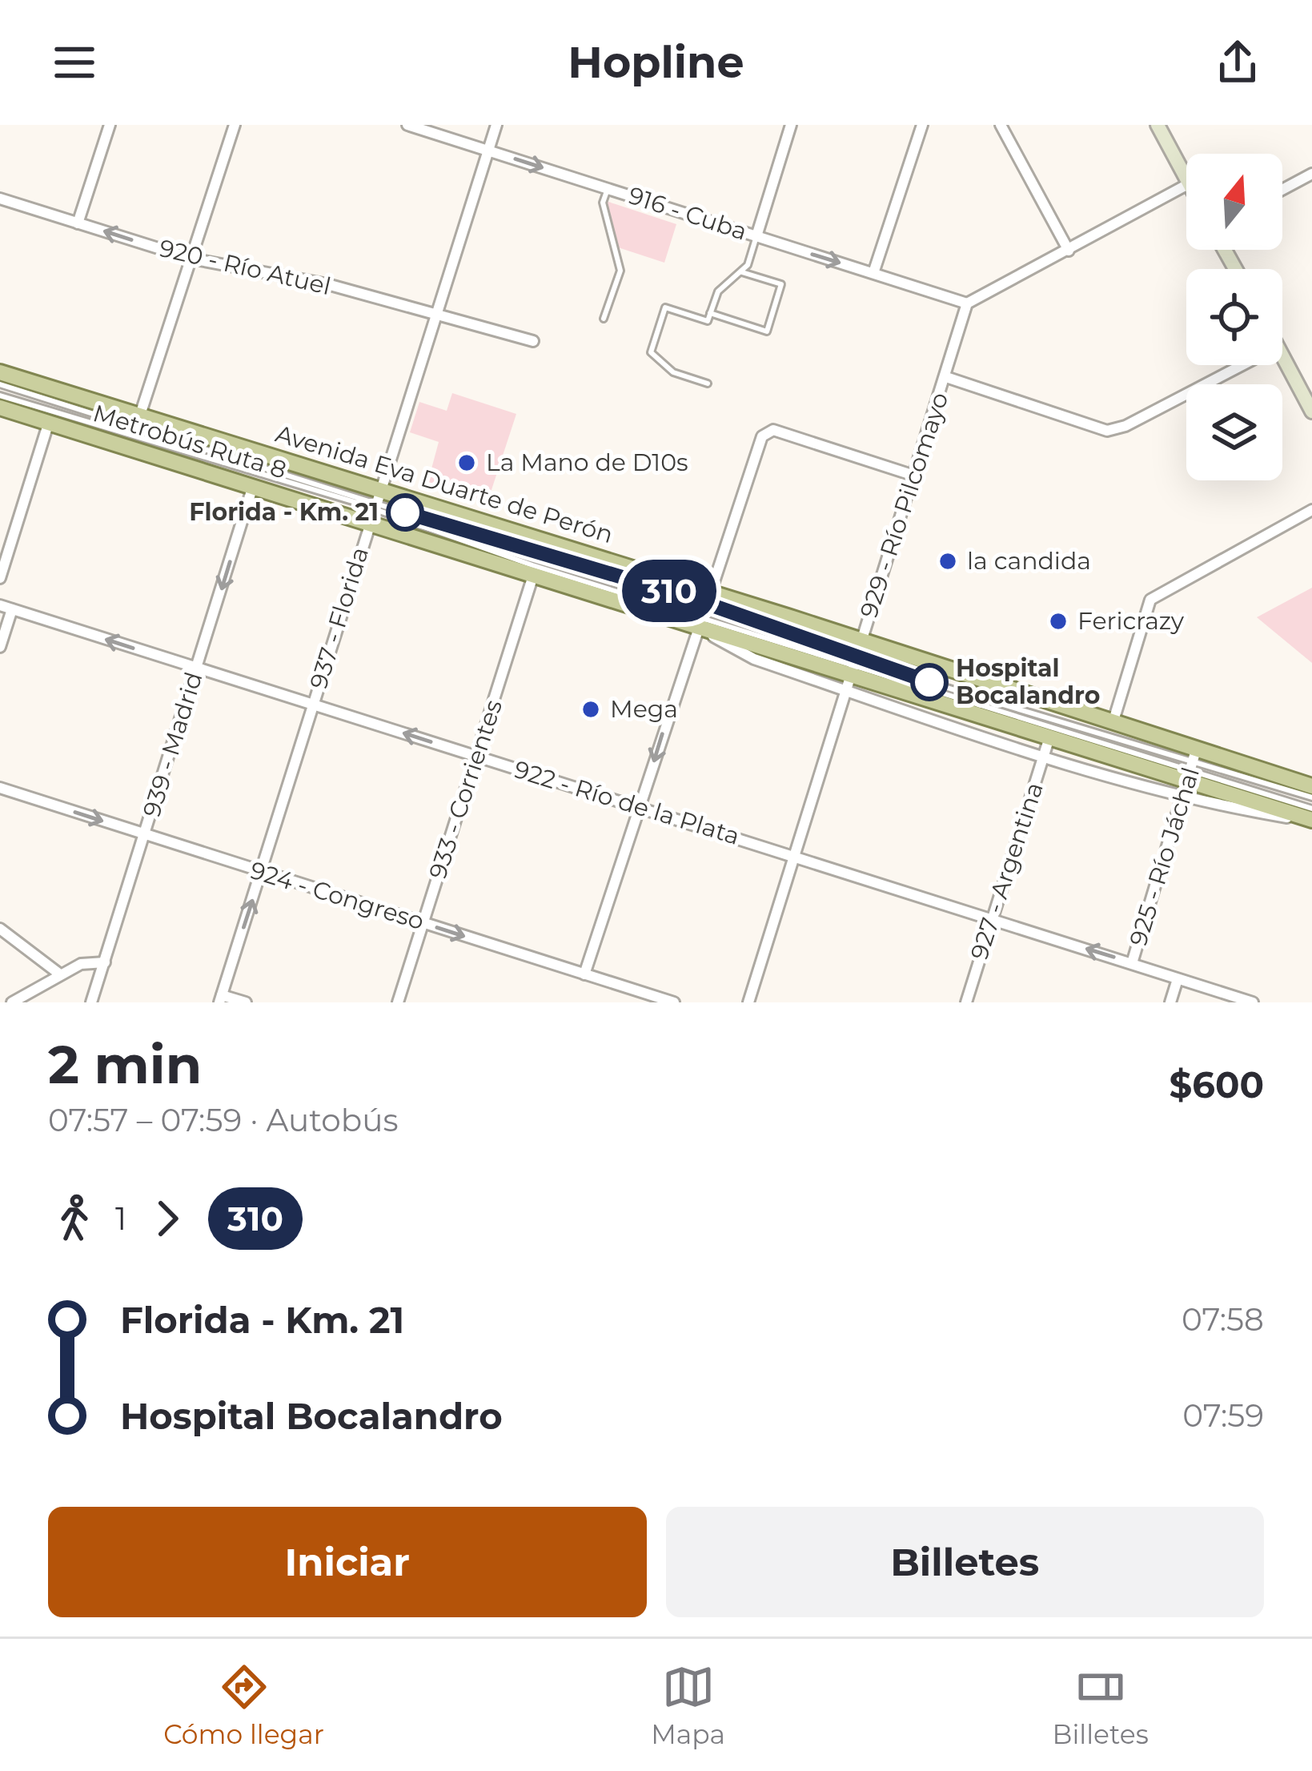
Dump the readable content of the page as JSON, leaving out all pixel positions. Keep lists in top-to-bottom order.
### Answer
{
  "streets": {
    "main road": ["Avenida Eva Duarte de Perón"],
    "street": [
      "916 - Cuba",
      "920 - Río Atuel",
      "929 - Río Pilcomayo",
      "937 - Florida",
      "939 - Madrid",
      "933 - Corrientes",
      "922 - Río de la Plata",
      "925 - Río Jáchal",
      "927 - Argentina",
      "924 - Congreso"
    ],
    "lane": ["Metrobús Ruta 8"]
  },
  "crossings": [
    ["916 - Cuba", "929 - Río Pilcomayo"],
    ["916 - Cuba", "937 - Florida"],
    ["920 - Río Atuel", "937 - Florida"],
    ["Metrobús Ruta 8", "Avenida Eva Duarte de Perón"],
    ["Metrobús Ruta 8", "937 - Florida"],
    ["Avenida Eva Duarte de Perón", "929 - Río Pilcomayo"],
    ["Avenida Eva Duarte de Perón", "937 - Florida"],
    ["Avenida Eva Duarte de Perón", "939 - Madrid"],
    ["Avenida Eva Duarte de Perón", "933 - Corrientes"],
    ["Avenida Eva Duarte de Perón", "925 - Río Jáchal"],
    ["Avenida Eva Duarte de Perón", "927 - Argentina"],
    ["929 - Río Pilcomayo", "922 - Río de la Plata"],
    ["937 - Florida", "922 - Río de la Plata"],
    ["937 - Florida", "924 - Congreso"],
    ["939 - Madrid", "922 - Río de la Plata"],
    ["939 - Madrid", "924 - Congreso"],
    ["933 - Corrientes", "922 - Río de la Plata"],
    ["933 - Corrientes", "924 - Congreso"],
    ["922 - Río de la Plata", "925 - Río Jáchal"],
    ["922 - Río de la Plata", "927 - Argentina"]
  ],
  "one_way": [
    "916 - Cuba",
    "939 - Madrid",
    "922 - Río de la Plata",
    "924 - Congreso"
  ],
  "places": [
    "La Mano de D10s",
    "Florida - Km. 21",
    "la candida",
    "Fericrazy",
    "Hospital Bocalandro",
    "Mega"
  ],
  "lines": ["bus line 310"],
  "north": "top",
  "page": {
    "header": "Hopline",
    "on_map": "310",
    "heading": ["2 min", "07:57 – 07:59 · Autobús", "$600"],
    "legs": ["1", "310"],
    "list": [
      {
        "name": "Florida - Km. 21",
        "value": "07:58"
      },
      {
        "name": "Hospital Bocalandro",
        "value": "07:59"
      }
    ],
    "buttons": ["Iniciar", "Billetes"],
    "tabs": ["Cómo llegar", "Mapa", "Billetes"]
  }
}
